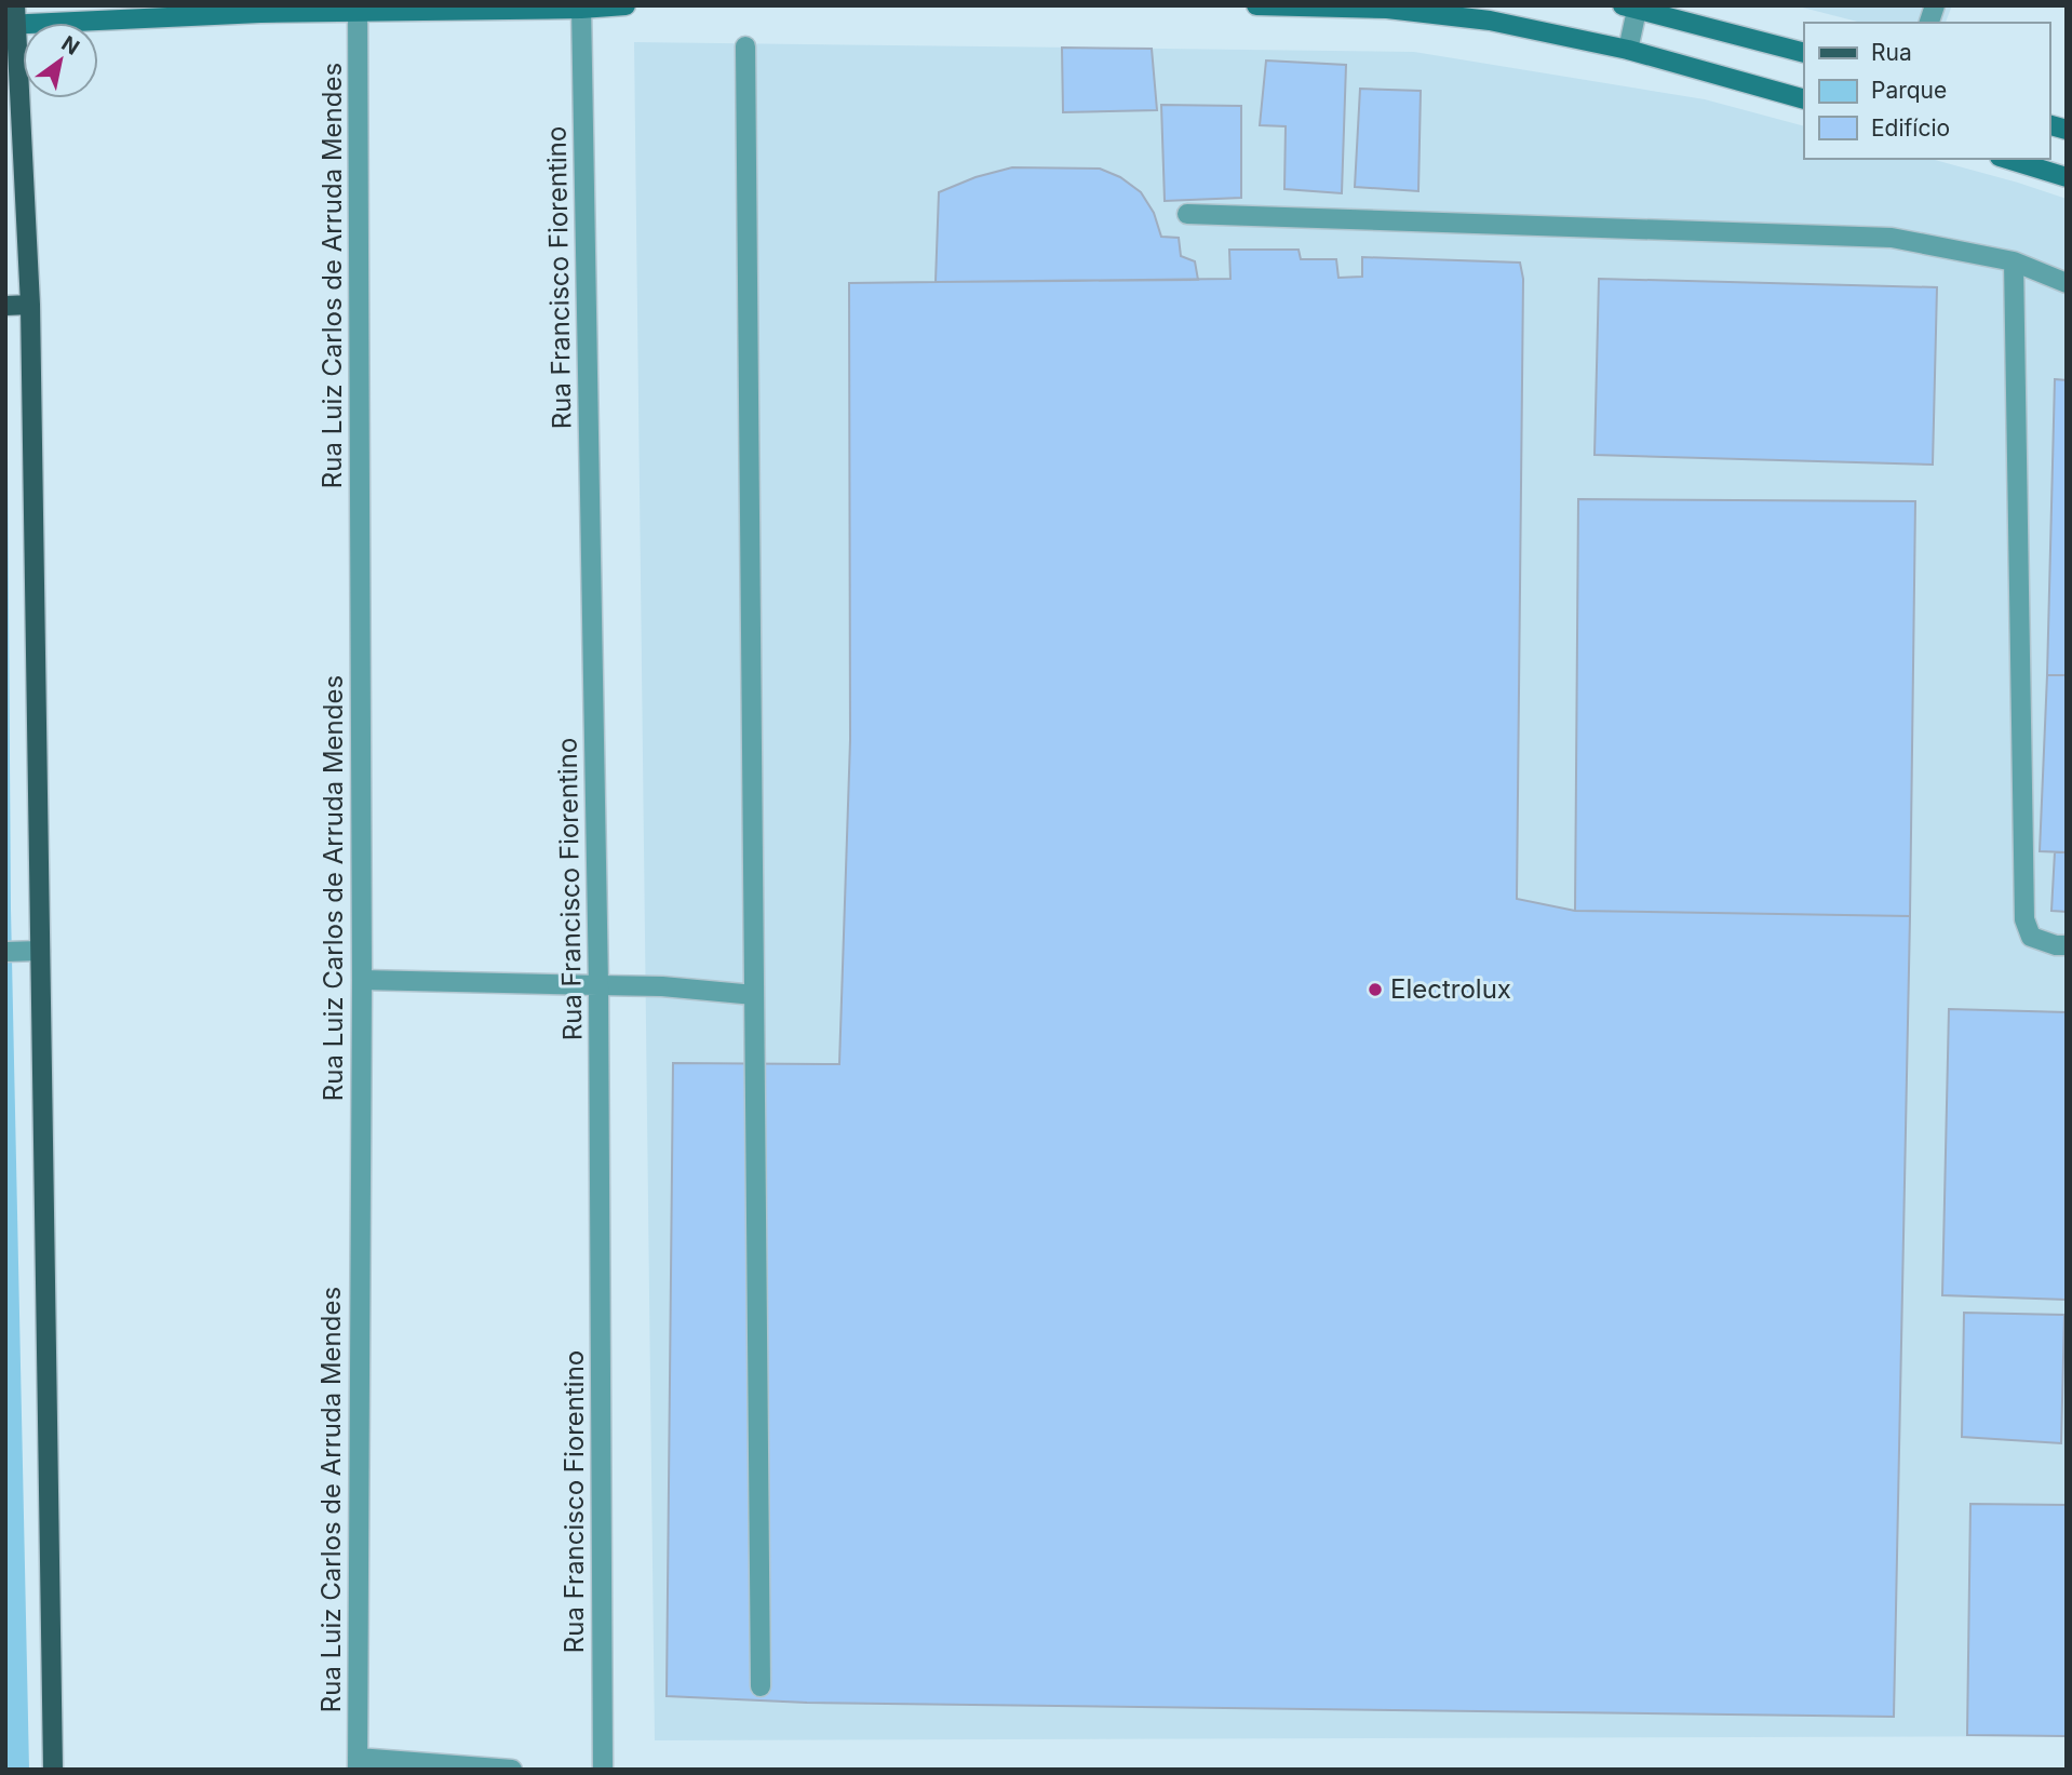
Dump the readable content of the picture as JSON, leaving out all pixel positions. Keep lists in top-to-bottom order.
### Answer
{
  "streets": {
    "street": ["Rua Luiz Carlos de Arruda Mendes", "Rua Francisco Fiorentino"]
  },
  "places": ["Electrolux"],
  "legend": ["Rua", "Parque", "Edifício"],
  "north": "top right"
}
